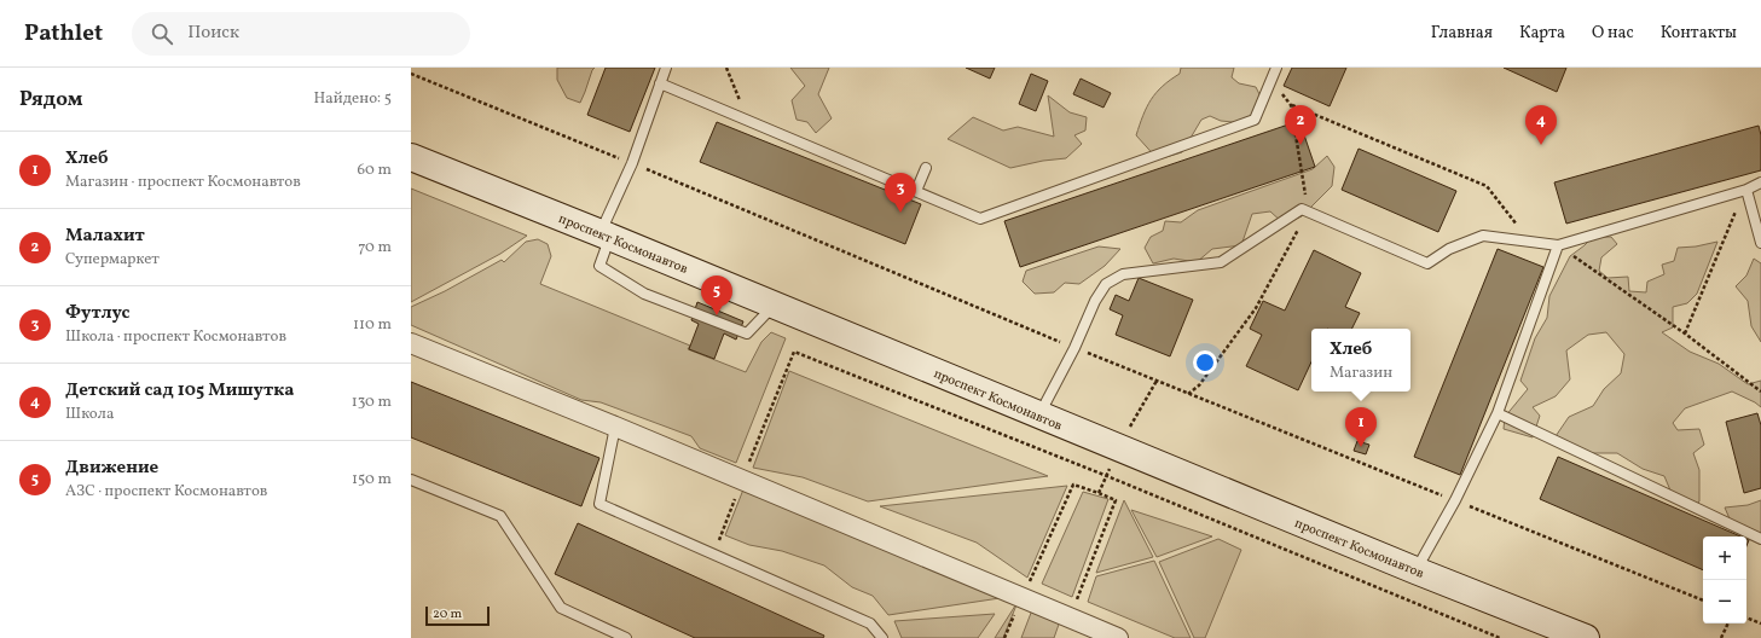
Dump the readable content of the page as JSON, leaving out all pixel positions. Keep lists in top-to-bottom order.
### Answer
{
  "streets": {
    "main road": ["проспект Космонавтов"]
  },
  "scale_bar": "20 m",
  "page": {
    "header": "Pathlet",
    "search": "Поиск",
    "nav": [
      "Главная",
      "Карта",
      "О нас",
      "Контакты"
    ],
    "heading": ["Рядом", "Найдено: 5"],
    "pins": [
      "2",
      "4",
      "3",
      "5",
      "1"
    ],
    "list": [
      {
        "mark": "1",
        "name": "Хлеб",
        "note": "Магазин · проспект Космонавтов",
        "value": "60 m"
      },
      {
        "mark": "2",
        "name": "Малахит",
        "note": "Супермаркет",
        "value": "70 m"
      },
      {
        "mark": "3",
        "name": "Футлус",
        "note": "Школа · проспект Космонавтов",
        "value": "110 m"
      },
      {
        "mark": "4",
        "name": "Детский сад 105 Мишутка",
        "note": "Школа",
        "value": "130 m"
      },
      {
        "mark": "5",
        "name": "Движение",
        "note": "АЗС · проспект Космонавтов",
        "value": "150 m"
      }
    ],
    "popup": ["Хлеб", "Магазин"],
    "map_buttons": ["+", "−"],
    "scale": "20 m"
  }
}
